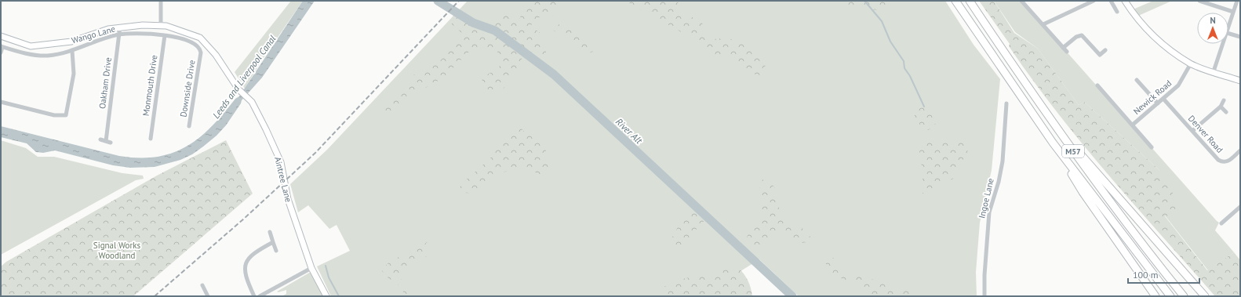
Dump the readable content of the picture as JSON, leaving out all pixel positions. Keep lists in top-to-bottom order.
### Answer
{
  "streets": {
    "highway": ["M57"],
    "main road": ["Wango Lane", "Aintree Lane"],
    "street": [
      "Oakham Drive",
      "Monmouth Drive",
      "Downside Drive",
      "Newick Road",
      "Denver Road",
      "Ingoe Lane"
    ]
  },
  "crossings": [
    ["Wango Lane", "Oakham Drive"],
    ["Wango Lane", "Monmouth Drive"],
    ["Wango Lane", "Downside Drive"],
    ["Wango Lane", "Aintree Lane"],
    ["Newick Road", "Denver Road"]
  ],
  "water": ["Leeds and Liverpool Canal", "River Alt"],
  "parks": ["Signal Works Woodland"],
  "scale_bar": "100 m",
  "north": "top"
}
